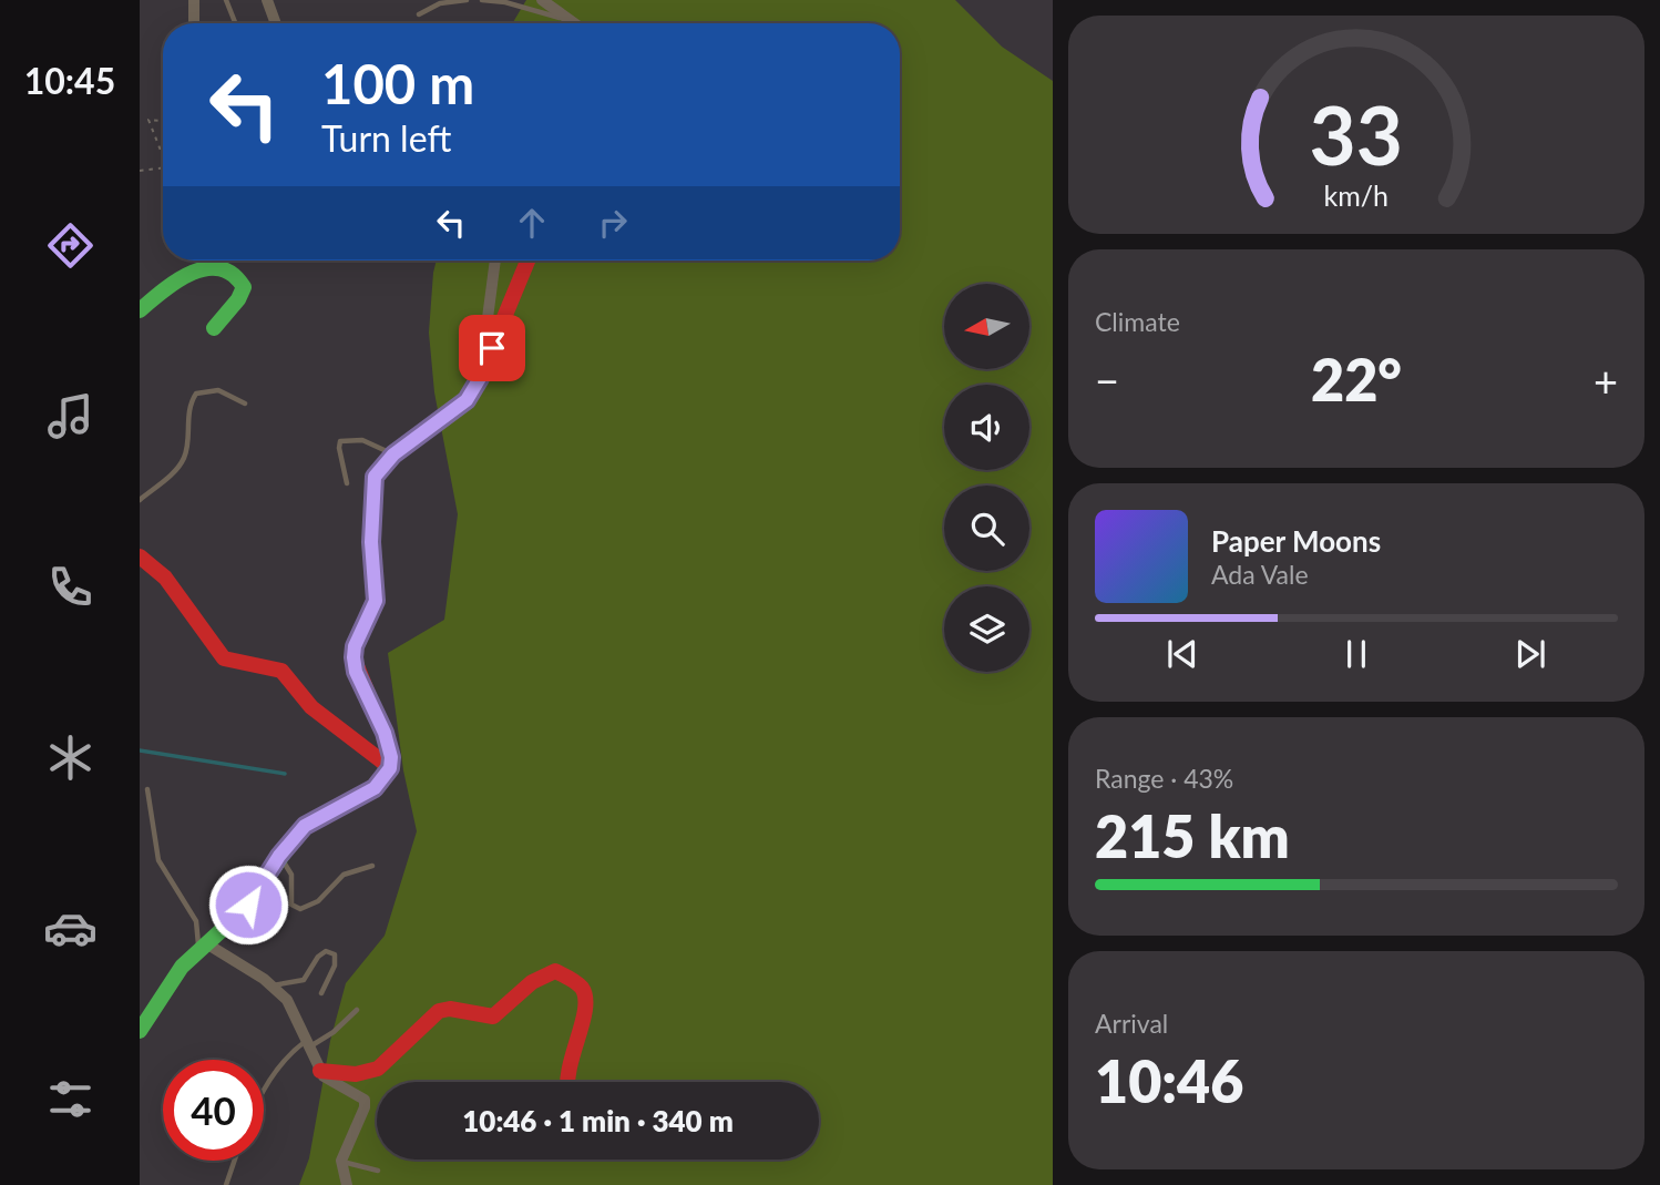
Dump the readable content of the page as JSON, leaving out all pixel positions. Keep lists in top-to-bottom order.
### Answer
{
  "north": "left",
  "page": {
    "tabs": "10:45",
    "turn": ["100 m", "Turn left"],
    "tile": [
      "Climate",
      ["Range · 43%", "215 km"],
      ["Arrival", "10:46"]
    ],
    "heat": ["−", "22°", "+"],
    "song": ["Paper Moons", "Ada Vale"],
    "limit": "40",
    "trip": "10:46 · 1 min · 340 m",
    "gauge": ["33", "km/h"]
  }
}
